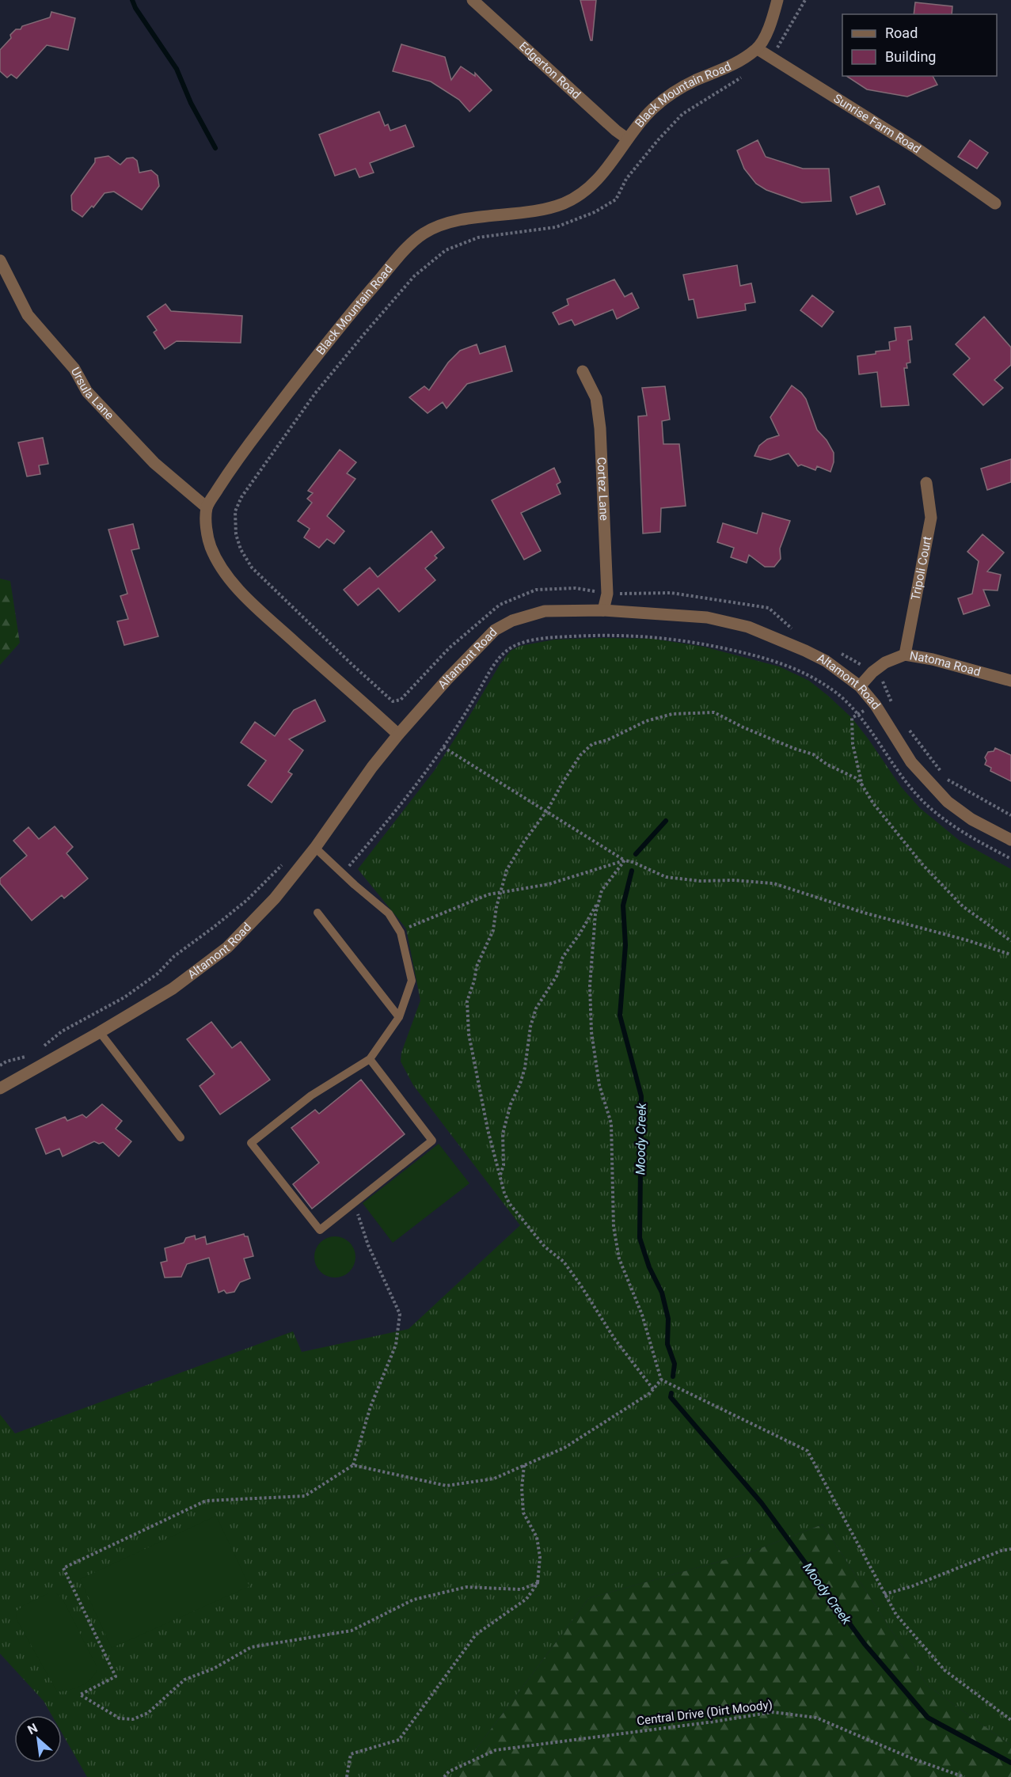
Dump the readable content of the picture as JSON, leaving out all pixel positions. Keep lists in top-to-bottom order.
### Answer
{
  "streets": {
    "street": [
      "Edgerton Road",
      "Black Mountain Road",
      "Sunrise Farm Road",
      "Ursula Lane",
      "Cortez Lane",
      "Tripoli Court",
      "Altamont Road",
      "Natoma Road"
    ],
    "path": ["Central Drive (Dirt Moody)"]
  },
  "crossings": [
    ["Edgerton Road", "Black Mountain Road"],
    ["Black Mountain Road", "Sunrise Farm Road"],
    ["Black Mountain Road", "Ursula Lane"],
    ["Cortez Lane", "Altamont Road"],
    ["Tripoli Court", "Natoma Road"],
    ["Altamont Road", "Natoma Road"]
  ],
  "water": ["Moody Creek"],
  "legend": ["Road", "Building"],
  "north": "top left"
}
